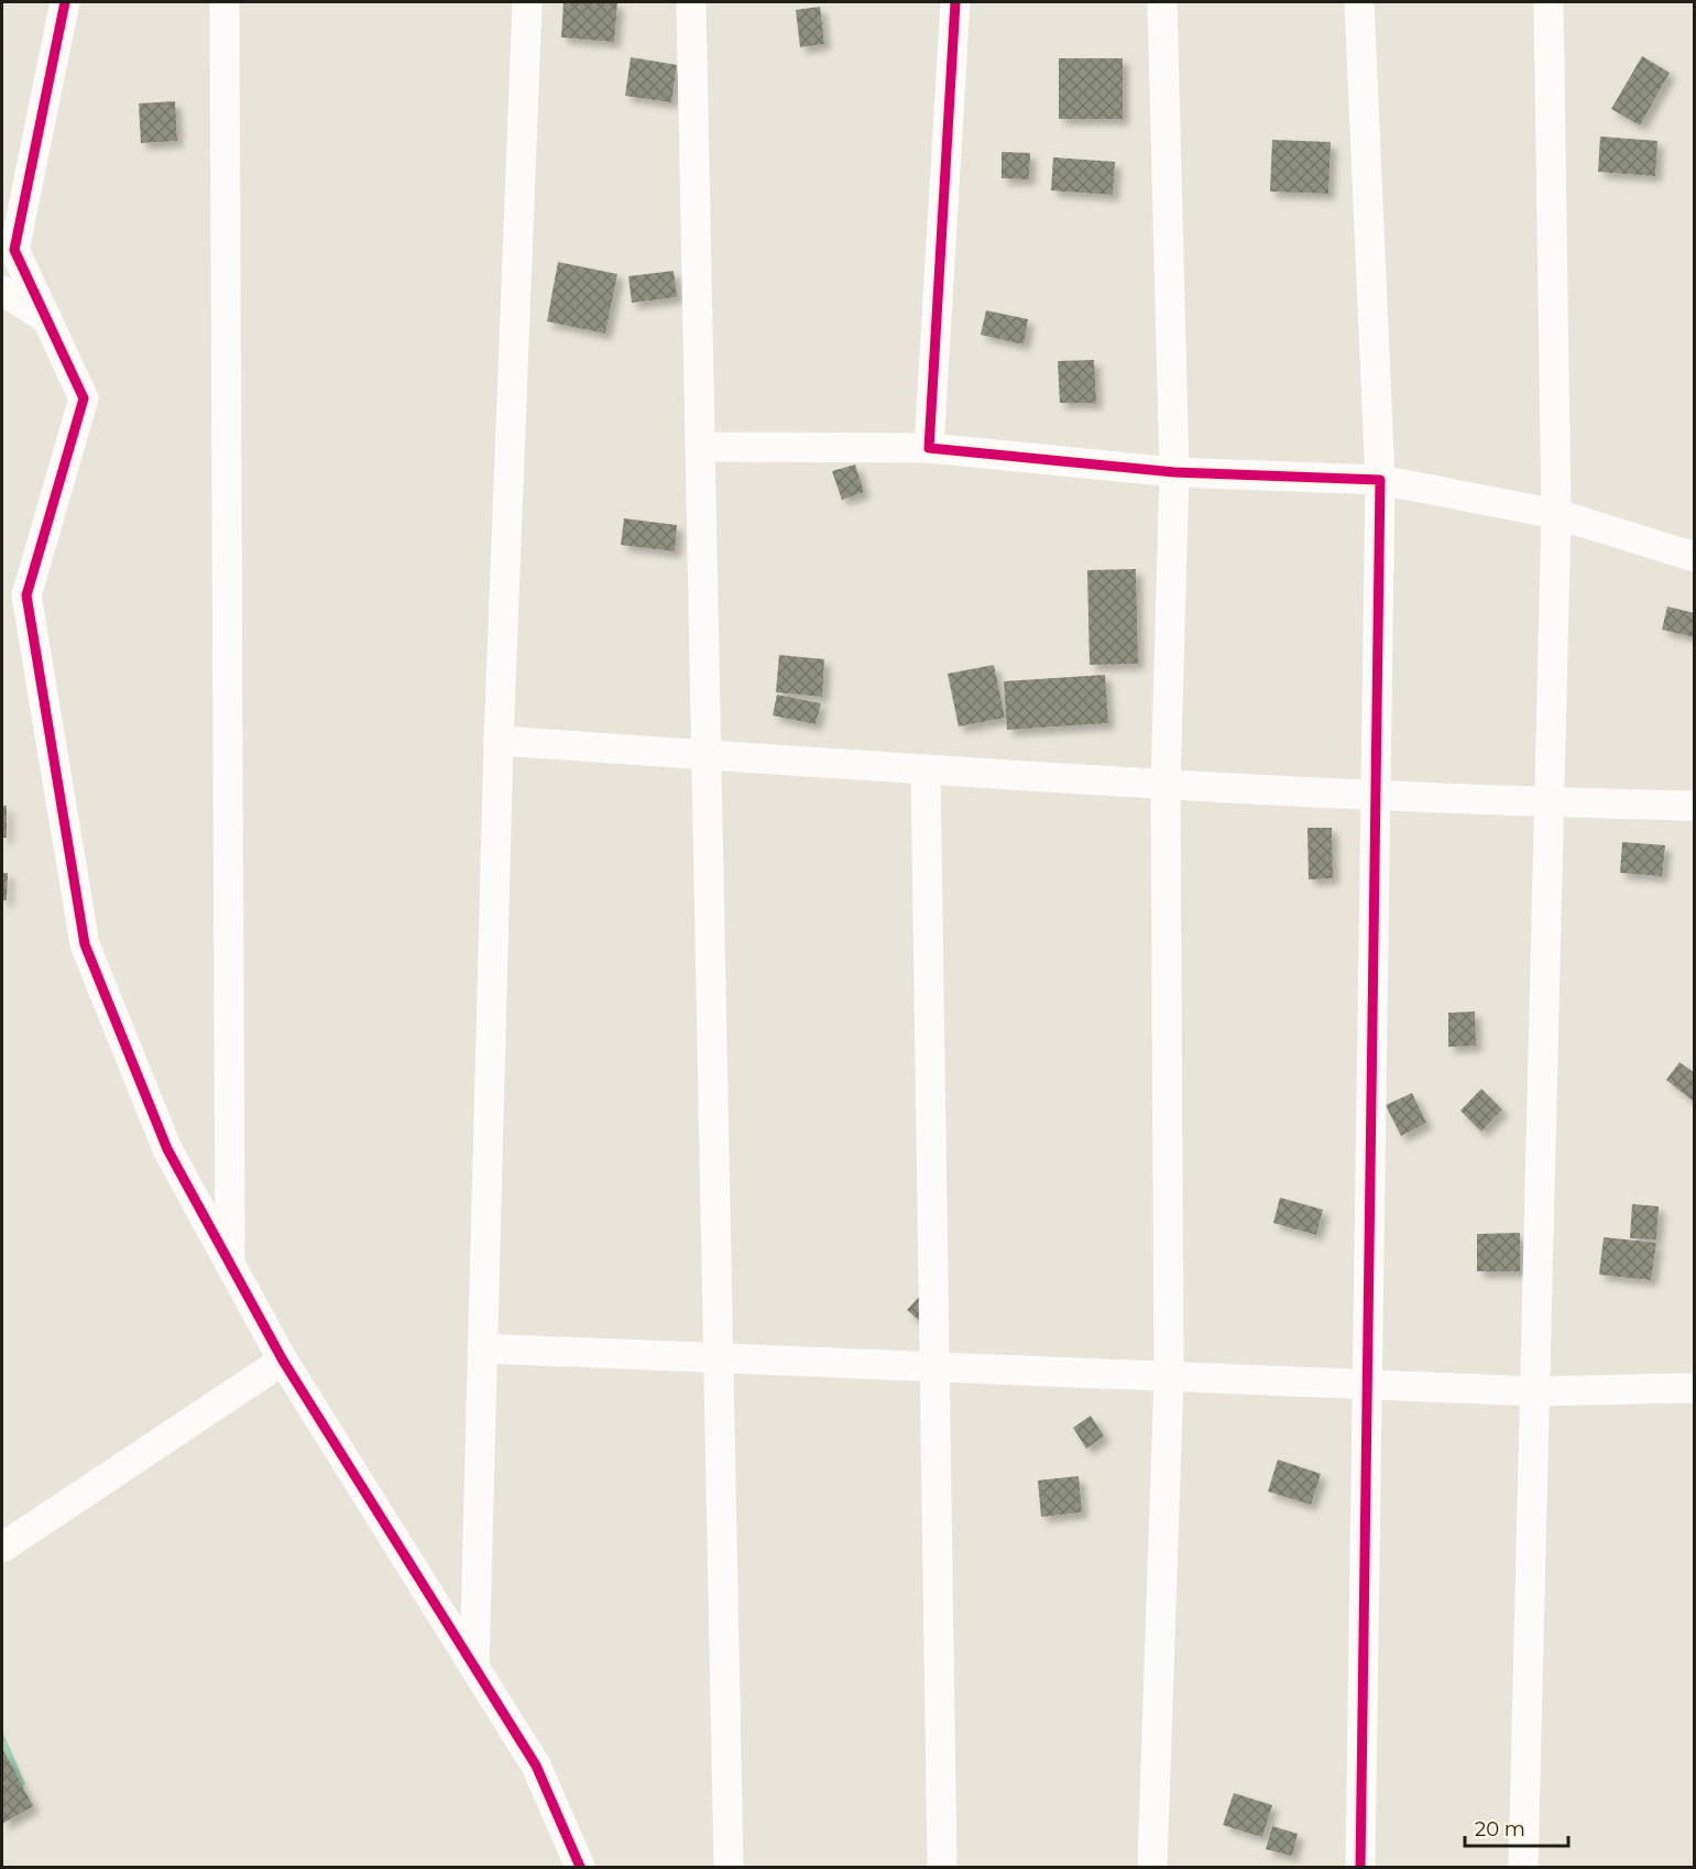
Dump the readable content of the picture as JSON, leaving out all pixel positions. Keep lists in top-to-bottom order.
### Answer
{
  "scale_bar": "20 m"
}
